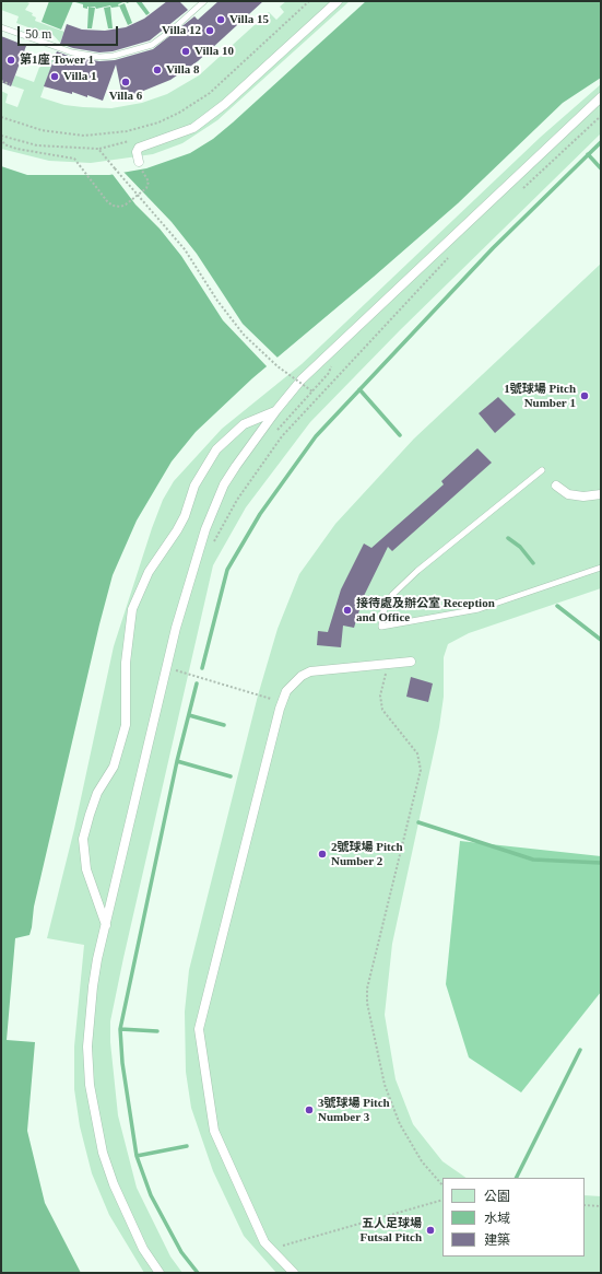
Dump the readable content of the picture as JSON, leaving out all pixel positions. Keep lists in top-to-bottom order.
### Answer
{
  "places": [
    "Villa 15",
    "Villa 12",
    "Villa 10",
    "第1座 Tower 1",
    "Villa 8",
    "Villa 1",
    "Villa 6",
    "1號球場 Pitch Number 1",
    "接待處及辦公室 Reception and Office",
    "2號球場 Pitch Number 2",
    "3號球場 Pitch Number 3",
    "五人足球場 Futsal Pitch"
  ],
  "legend": ["公園", "水域", "建築"],
  "scale_bar": "50 m"
}
